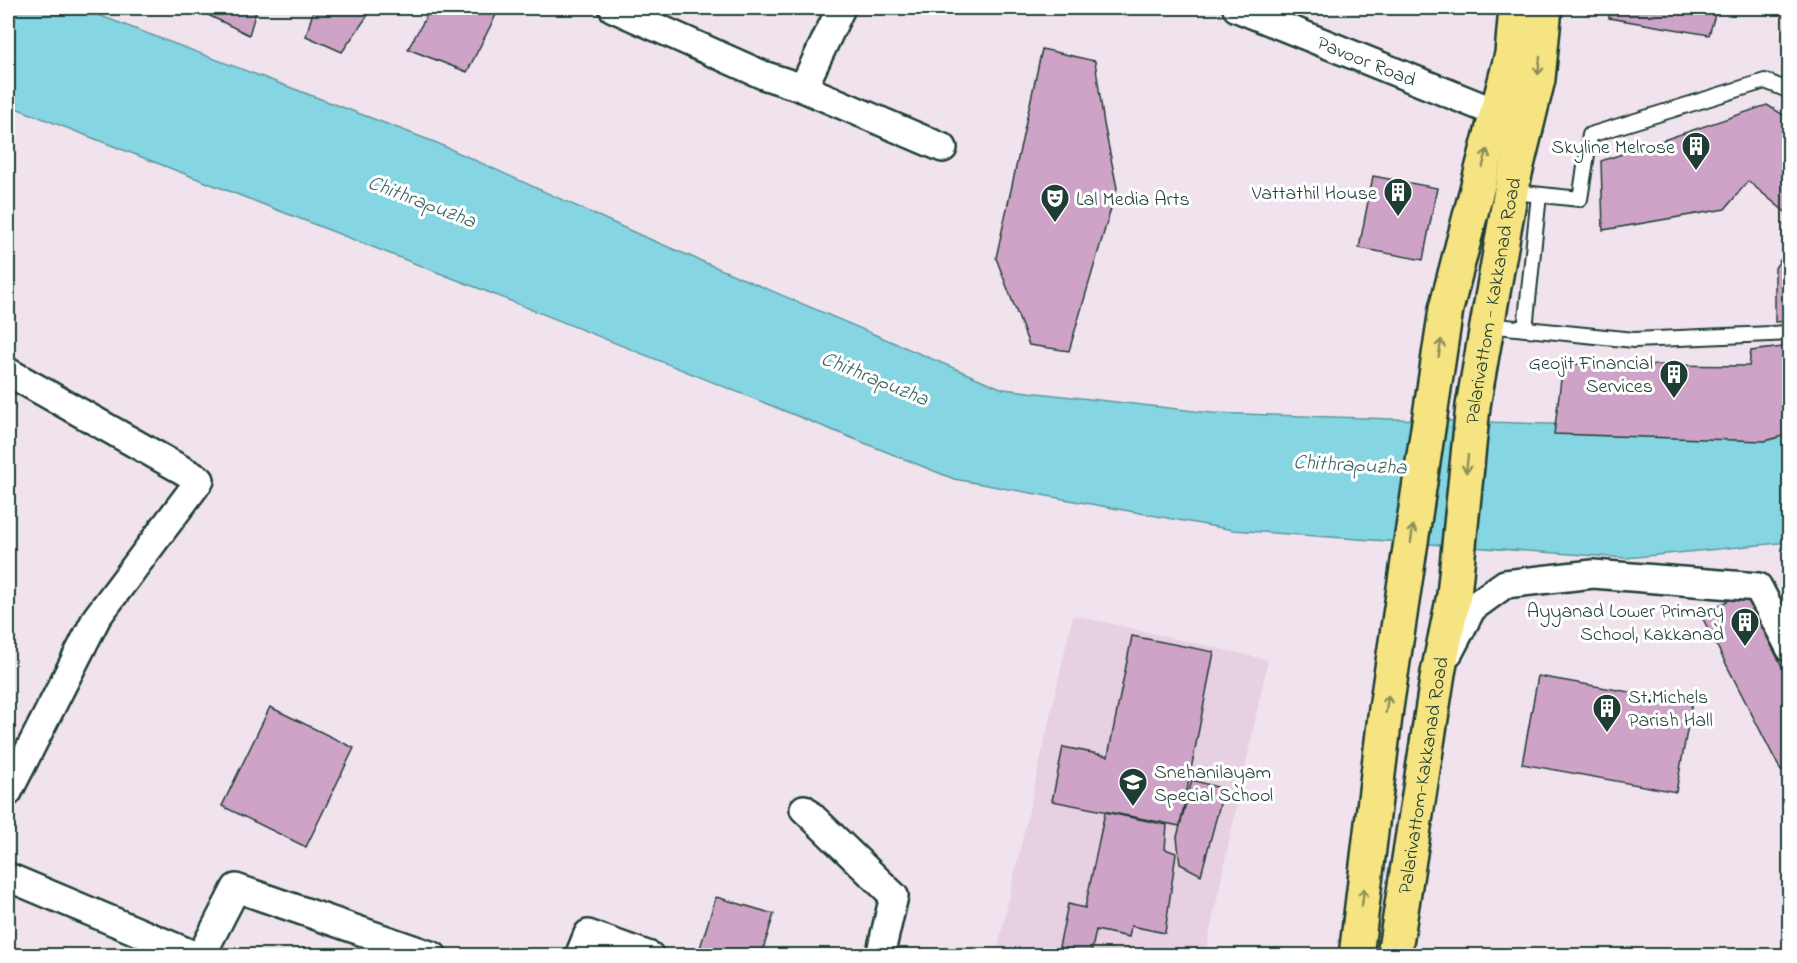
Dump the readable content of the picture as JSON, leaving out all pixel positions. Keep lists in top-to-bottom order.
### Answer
{
  "streets": {
    "main road": ["Palarivattom - Kakkanad Road", "Palarivattom-Kakkanad Road"],
    "street": ["Pavoor Road"]
  },
  "crossings": [
    ["Pavoor Road", "Palarivattom - Kakkanad Road"],
    ["Palarivattom - Kakkanad Road", "Palarivattom-Kakkanad Road"]
  ],
  "water": ["Chithrapuzha"],
  "places": {
    "building": [
      "Skyline Melrose",
      "Vattathil House",
      "Geojit Financial Services",
      "Ayyanad Lower Primary School, Kakkanad",
      "St.Michels Parish Hall"
    ],
    "theatre": ["Lal Media Arts"],
    "school or university": ["Snehanilayam Special School"]
  }
}
